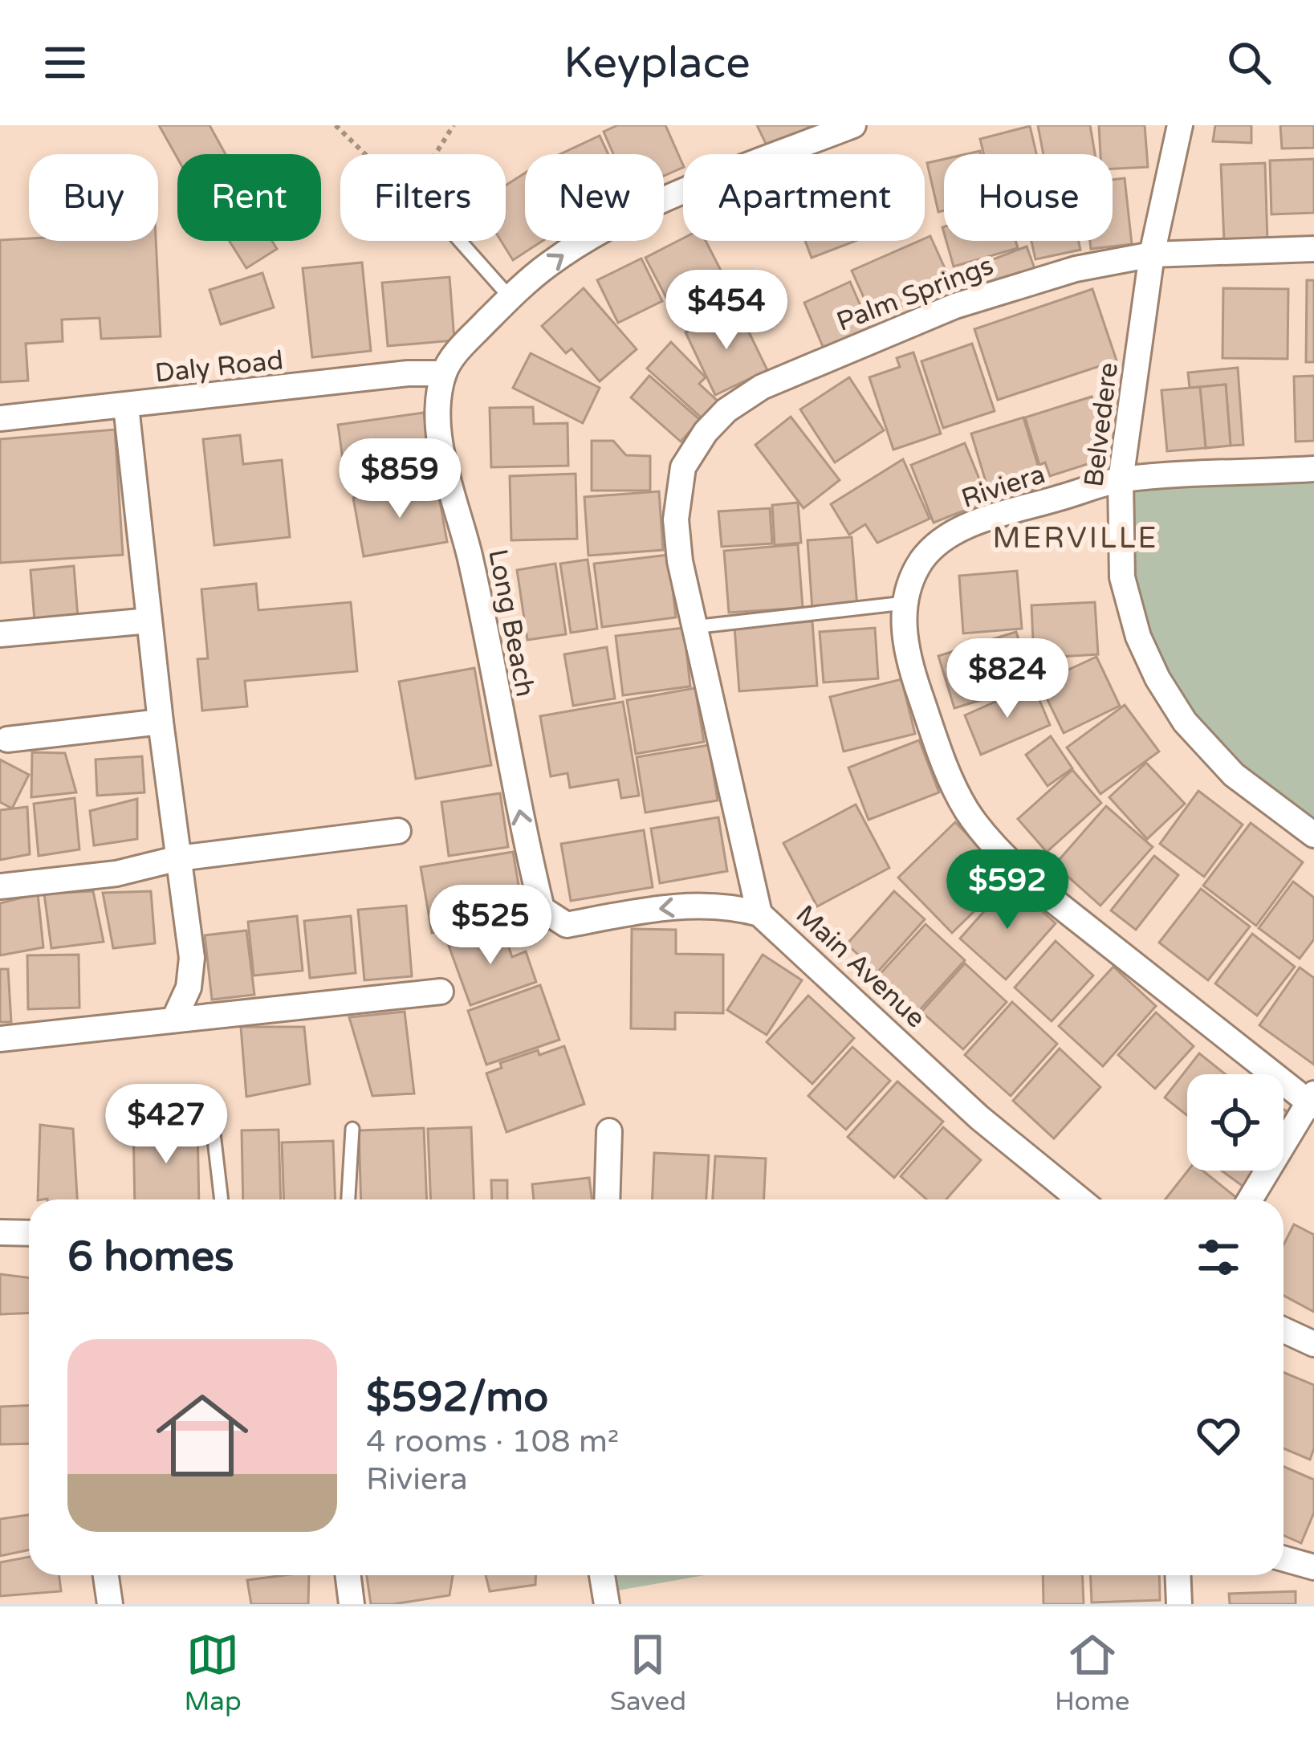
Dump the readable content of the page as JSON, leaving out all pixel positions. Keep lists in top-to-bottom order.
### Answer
{
  "streets": {
    "street": [
      "Palm Springs",
      "Daly Road",
      "Belvedere",
      "Riviera",
      "Long Beach",
      "Main Avenue"
    ]
  },
  "crossings": [
    ["Palm Springs", "Belvedere"],
    ["Palm Springs", "Main Avenue"],
    ["Daly Road", "Long Beach"],
    ["Belvedere", "Riviera"],
    ["Long Beach", "Main Avenue"]
  ],
  "one_way": ["Long Beach"],
  "districts": ["MERVILLE"],
  "page": {
    "header": "Keyplace",
    "chip": [
      "Buy",
      "Rent",
      "Filters",
      "New",
      "Apartment",
      "House"
    ],
    "price": [
      "$454",
      "$859",
      "$824",
      "$592",
      "$525",
      "$427"
    ],
    "heading": "6 homes",
    "list": [
      {
        "name": "$592/mo",
        "note": "4 rooms · 108 m² · Riviera"
      }
    ],
    "tabs": ["Map", "Saved", "Home"]
  }
}
